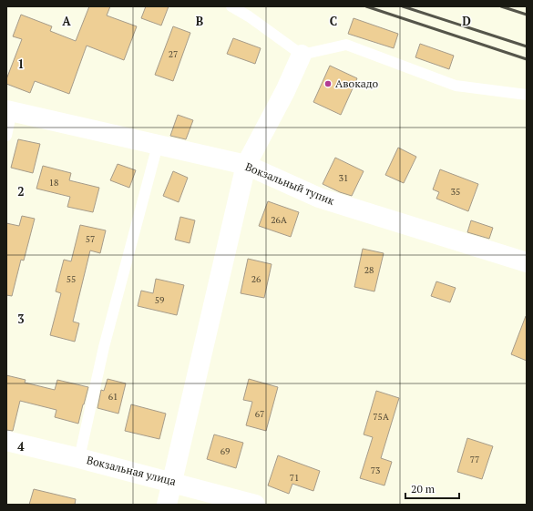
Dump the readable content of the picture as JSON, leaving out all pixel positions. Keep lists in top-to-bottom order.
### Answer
{
  "streets": {
    "street": ["Вокзальный тупик", "Вокзальная улица"]
  },
  "places": ["Авокадо"],
  "house_numbers": [
    "27",
    "31",
    "18",
    "35",
    "26А",
    "57",
    "28",
    "55",
    "26",
    "59",
    "61",
    "67",
    "75А",
    "69",
    "77",
    "73",
    "71"
  ],
  "scale_bar": "20 m",
  "grid": {
    "columns": [
      "A",
      "B",
      "C",
      "D"
    ],
    "rows": [
      "1",
      "2",
      "3",
      "4"
    ]
  }
}
